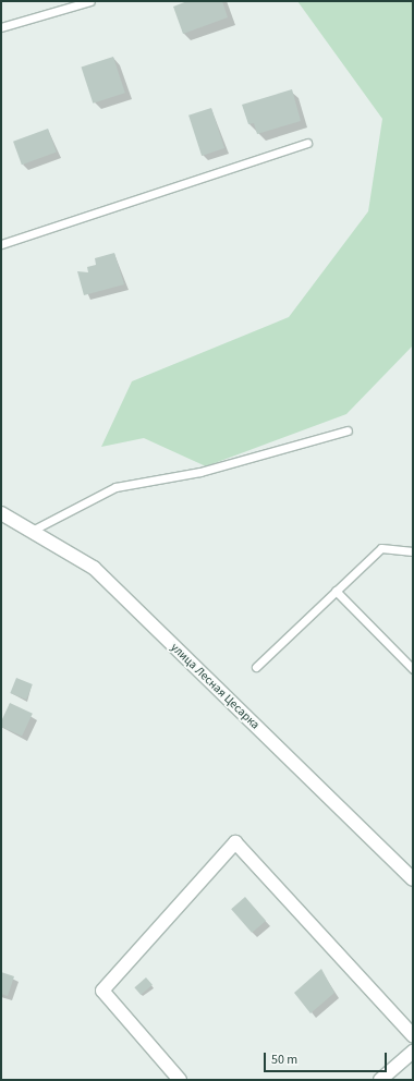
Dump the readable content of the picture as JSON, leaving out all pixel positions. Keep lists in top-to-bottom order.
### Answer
{
  "streets": {
    "street": ["улица Лесная Цесарка"]
  },
  "scale_bar": "50 m"
}
